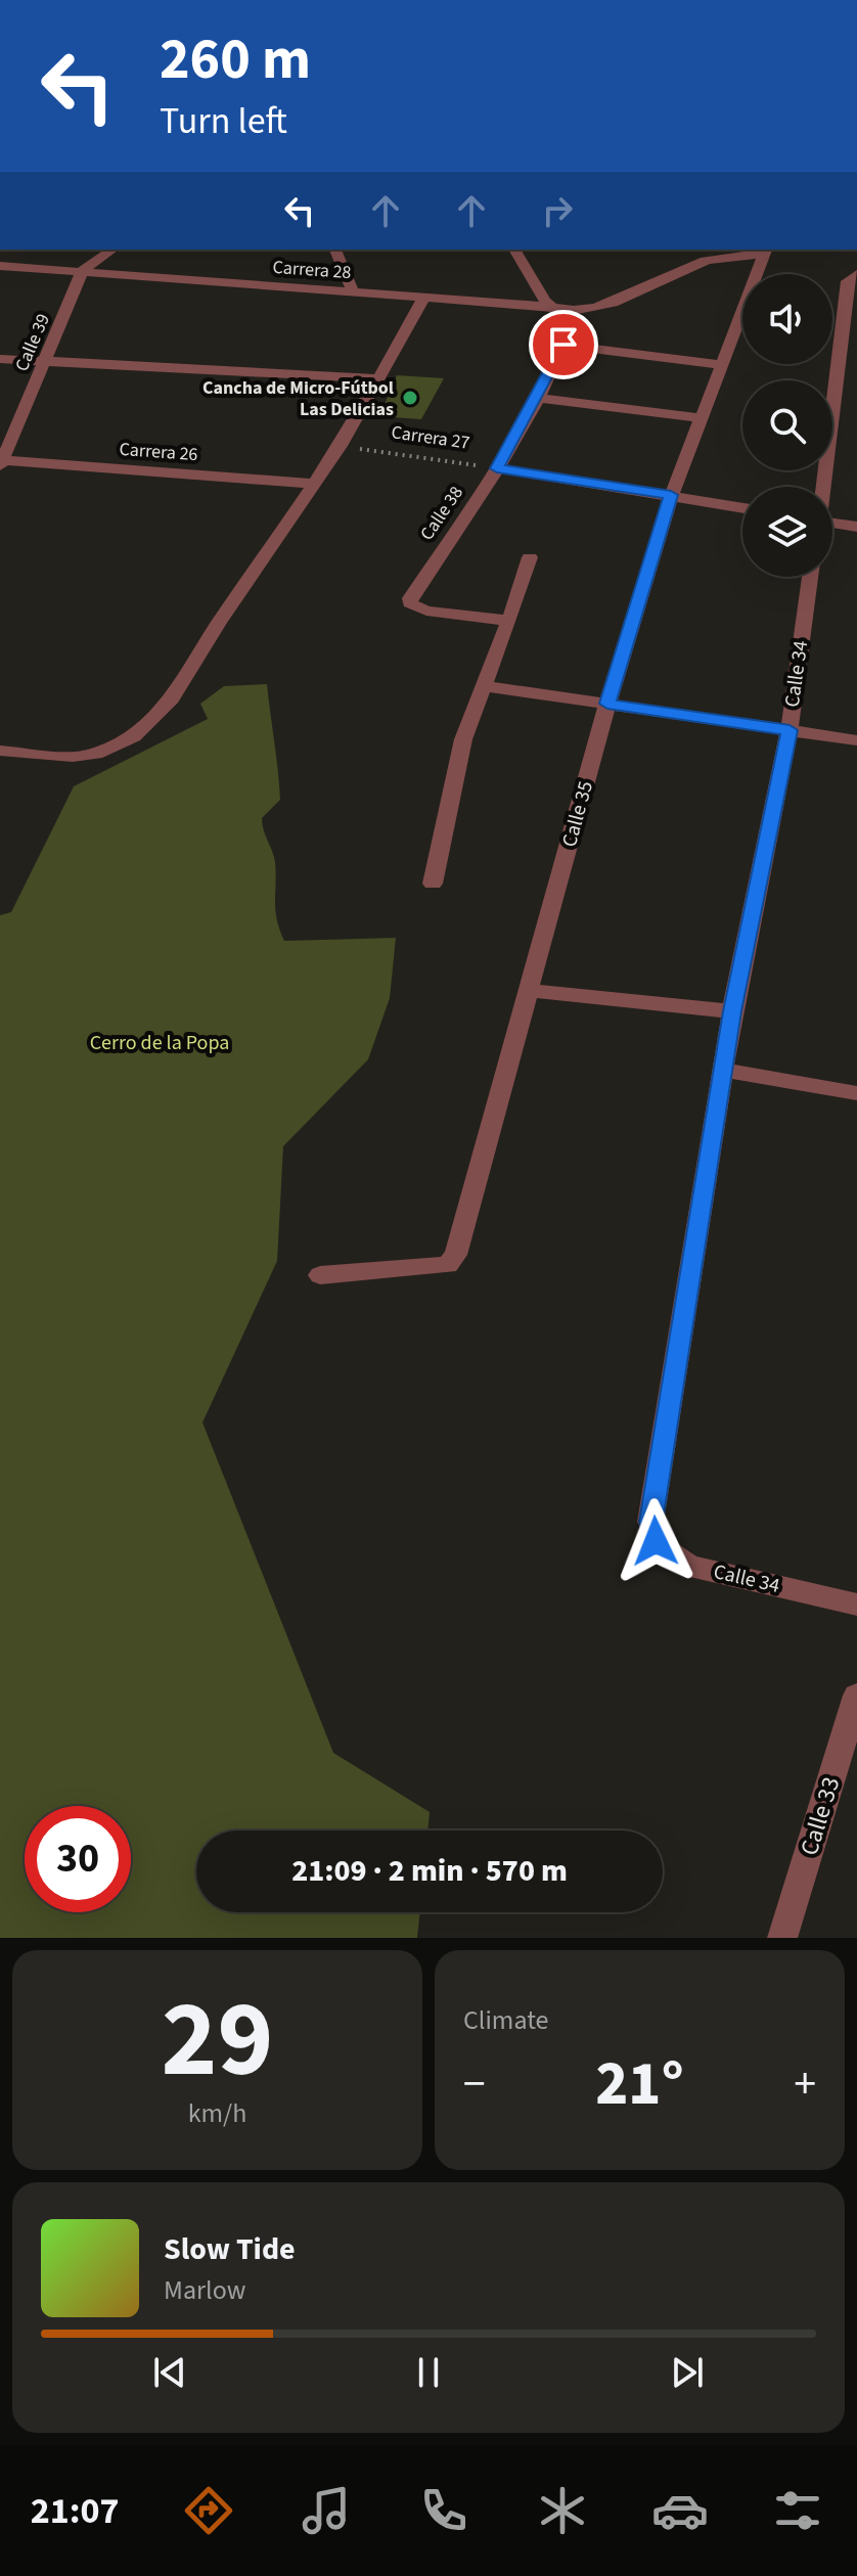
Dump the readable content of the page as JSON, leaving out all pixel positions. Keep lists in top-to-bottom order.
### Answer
{
  "streets": {
    "street": [
      "Carrera 28",
      "Calle 39",
      "Carrera 26",
      "Calle 38",
      "Calle 34",
      "Calle 35",
      "Calle 33"
    ],
    "path": ["Carrera 27"]
  },
  "crossings": [
    ["Carrera 28", "Calle 39"],
    ["Carrera 28", "Calle 38"],
    ["Calle 39", "Carrera 26"],
    ["Carrera 27", "Calle 38"]
  ],
  "parks": ["Cerro de la Popa"],
  "places": ["Cancha de Micro-Fútbol Las Delicias"],
  "page": {
    "turn": ["260 m", "Turn left"],
    "limit": "30",
    "trip": "21:09 · 2 min · 570 m",
    "tile": [
      ["29", "km/h"],
      "Climate"
    ],
    "heat": ["−", "21°", "+"],
    "song": ["Slow Tide", "Marlow"],
    "tabs": "21:07"
  }
}
